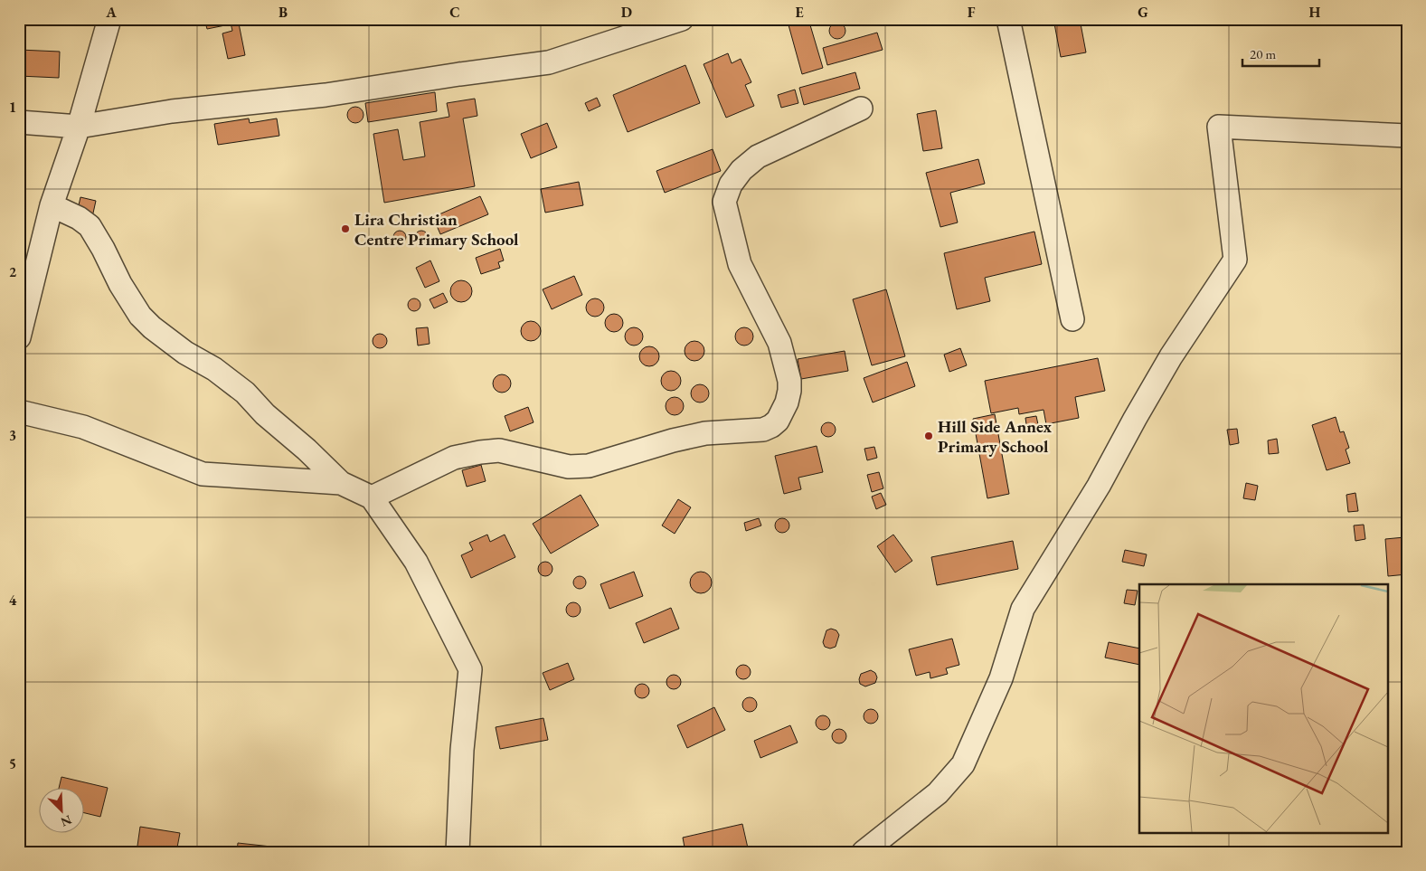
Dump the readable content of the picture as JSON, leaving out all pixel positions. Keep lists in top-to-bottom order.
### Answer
{
  "places": ["Lira Christian Centre Primary School", "Hill Side Annex Primary School"],
  "scale_bar": "20 m",
  "north": "bottom right",
  "grid": {
    "columns": [
      "A",
      "B",
      "C",
      "D",
      "E",
      "F",
      "G",
      "H"
    ],
    "rows": [
      "1",
      "2",
      "3",
      "4",
      "5"
    ]
  }
}
